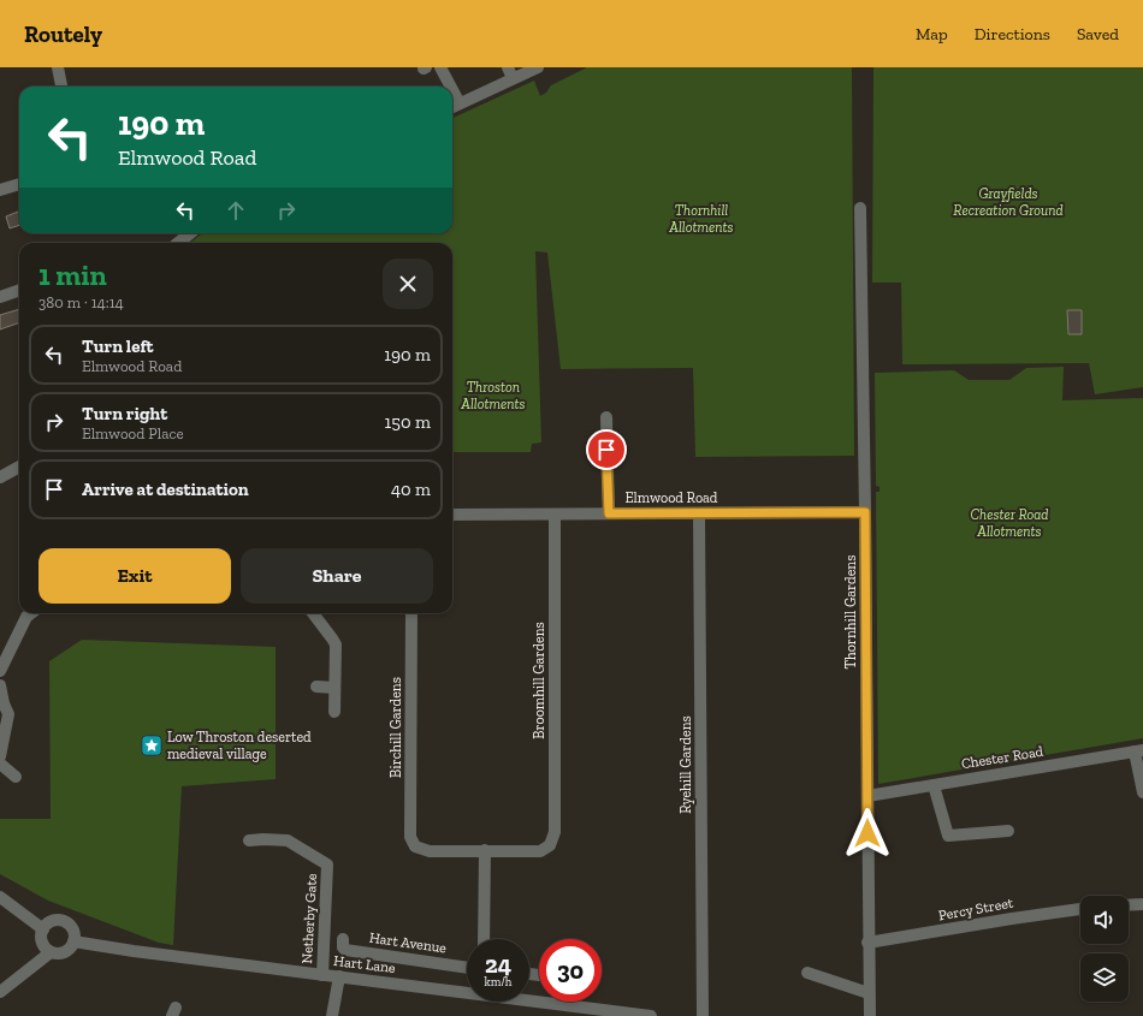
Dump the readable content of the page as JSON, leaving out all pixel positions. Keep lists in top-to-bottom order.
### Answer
{
  "streets": {
    "street": [
      "Elmwood Road",
      "Thornhill Gardens",
      "Broomhill Gardens",
      "Birchill Gardens",
      "Chester Road",
      "Ryehill Gardens",
      "Percy Street",
      "Netherby Gate",
      "Hart Avenue",
      "Hart Lane"
    ]
  },
  "crossings": [
    ["Elmwood Road", "Thornhill Gardens"],
    ["Elmwood Road", "Broomhill Gardens"],
    ["Elmwood Road", "Ryehill Gardens"],
    ["Thornhill Gardens", "Chester Road"],
    ["Thornhill Gardens", "Percy Street"],
    ["Broomhill Gardens", "Birchill Gardens"],
    ["Netherby Gate", "Hart Lane"]
  ],
  "parks": [
    "Grayfields Recreation Ground",
    "Thornhill Allotments",
    "Throston Allotments",
    "Chester Road Allotments"
  ],
  "places": {
    "place": ["Low Throston deserted medieval village"]
  },
  "page": {
    "header": "Routely",
    "nav": ["Map", "Directions", "Saved"],
    "turn": ["190 m", "Elmwood Road"],
    "heading": ["1 min", "380 m · 14:14"],
    "list": [
      {
        "name": "Turn left",
        "note": "Elmwood Road",
        "value": "190 m"
      },
      {
        "name": "Turn right",
        "note": "Elmwood Place",
        "value": "150 m"
      },
      {
        "name": "Arrive at destination",
        "value": "40 m"
      }
    ],
    "buttons": ["Exit", "Share"],
    "speed": "24 km/h",
    "limit": "30"
  }
}
